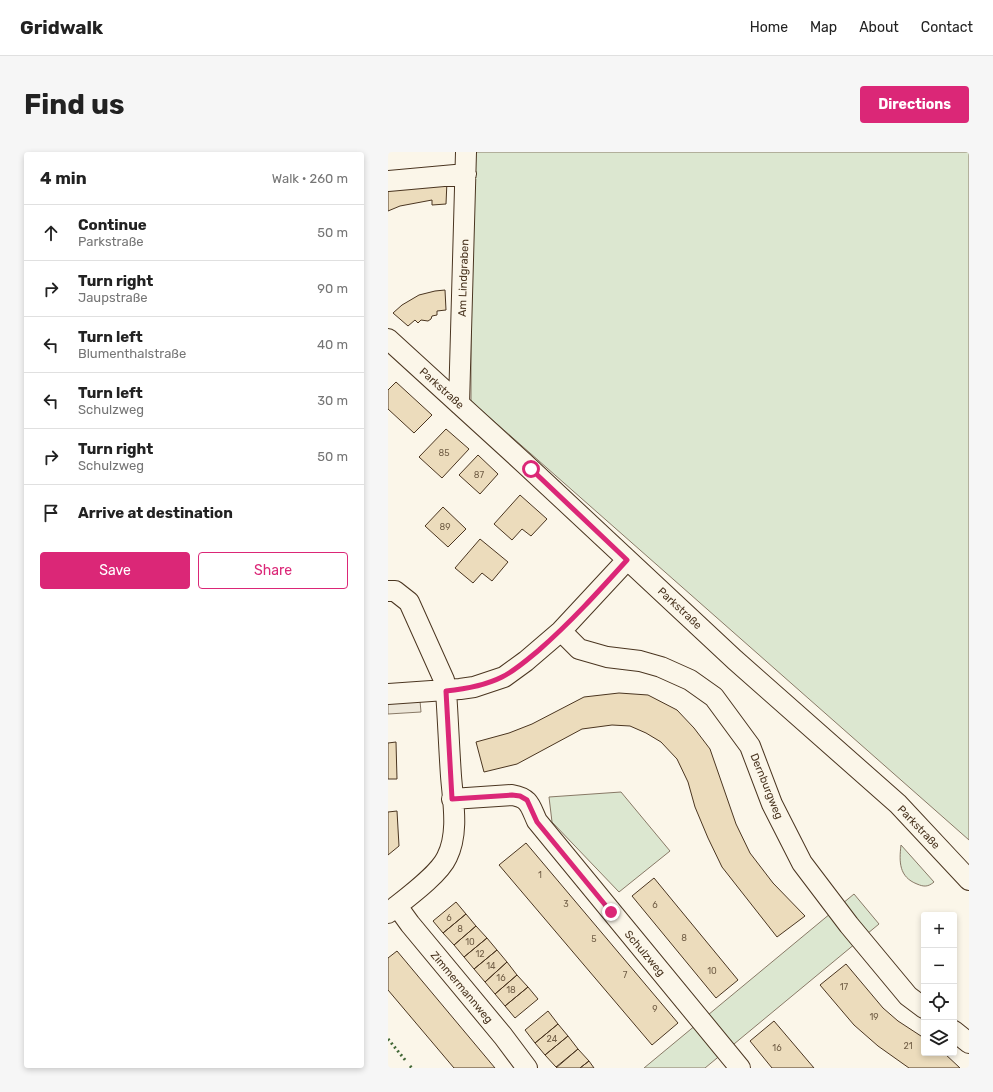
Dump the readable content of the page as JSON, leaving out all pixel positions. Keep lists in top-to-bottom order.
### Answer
{
  "streets": {
    "street": [
      "Am Lindgraben",
      "Parkstraße",
      "Dernburgweg",
      "Schulzweg",
      "Zimmermannweg"
    ]
  },
  "crossings": [
    ["Am Lindgraben", "Parkstraße"]
  ],
  "house_numbers": [
    "85",
    "87",
    "89",
    "1",
    "3",
    "6",
    "6",
    "8",
    "8",
    "5",
    "10",
    "12",
    "14",
    "10",
    "7",
    "16",
    "17",
    "18",
    "9",
    "19",
    "24",
    "21",
    "16"
  ],
  "page": {
    "header": "Gridwalk",
    "nav": [
      "Home",
      "Map",
      "About",
      "Contact"
    ],
    "buttons": [
      "Directions",
      ["Save", "Share"]
    ],
    "title": "Find us",
    "heading": ["4 min", "Walk · 260 m"],
    "list": [
      ["Continue", "Parkstraße", "50 m"],
      ["Turn right", "Jaupstraße", "90 m"],
      ["Turn left", "Blumenthalstraße", "40 m"],
      ["Turn left", "Schulzweg", "30 m"],
      ["Turn right", "Schulzweg", "50 m"],
      "Arrive at destination"
    ],
    "map_buttons": ["+", "−"]
  }
}
